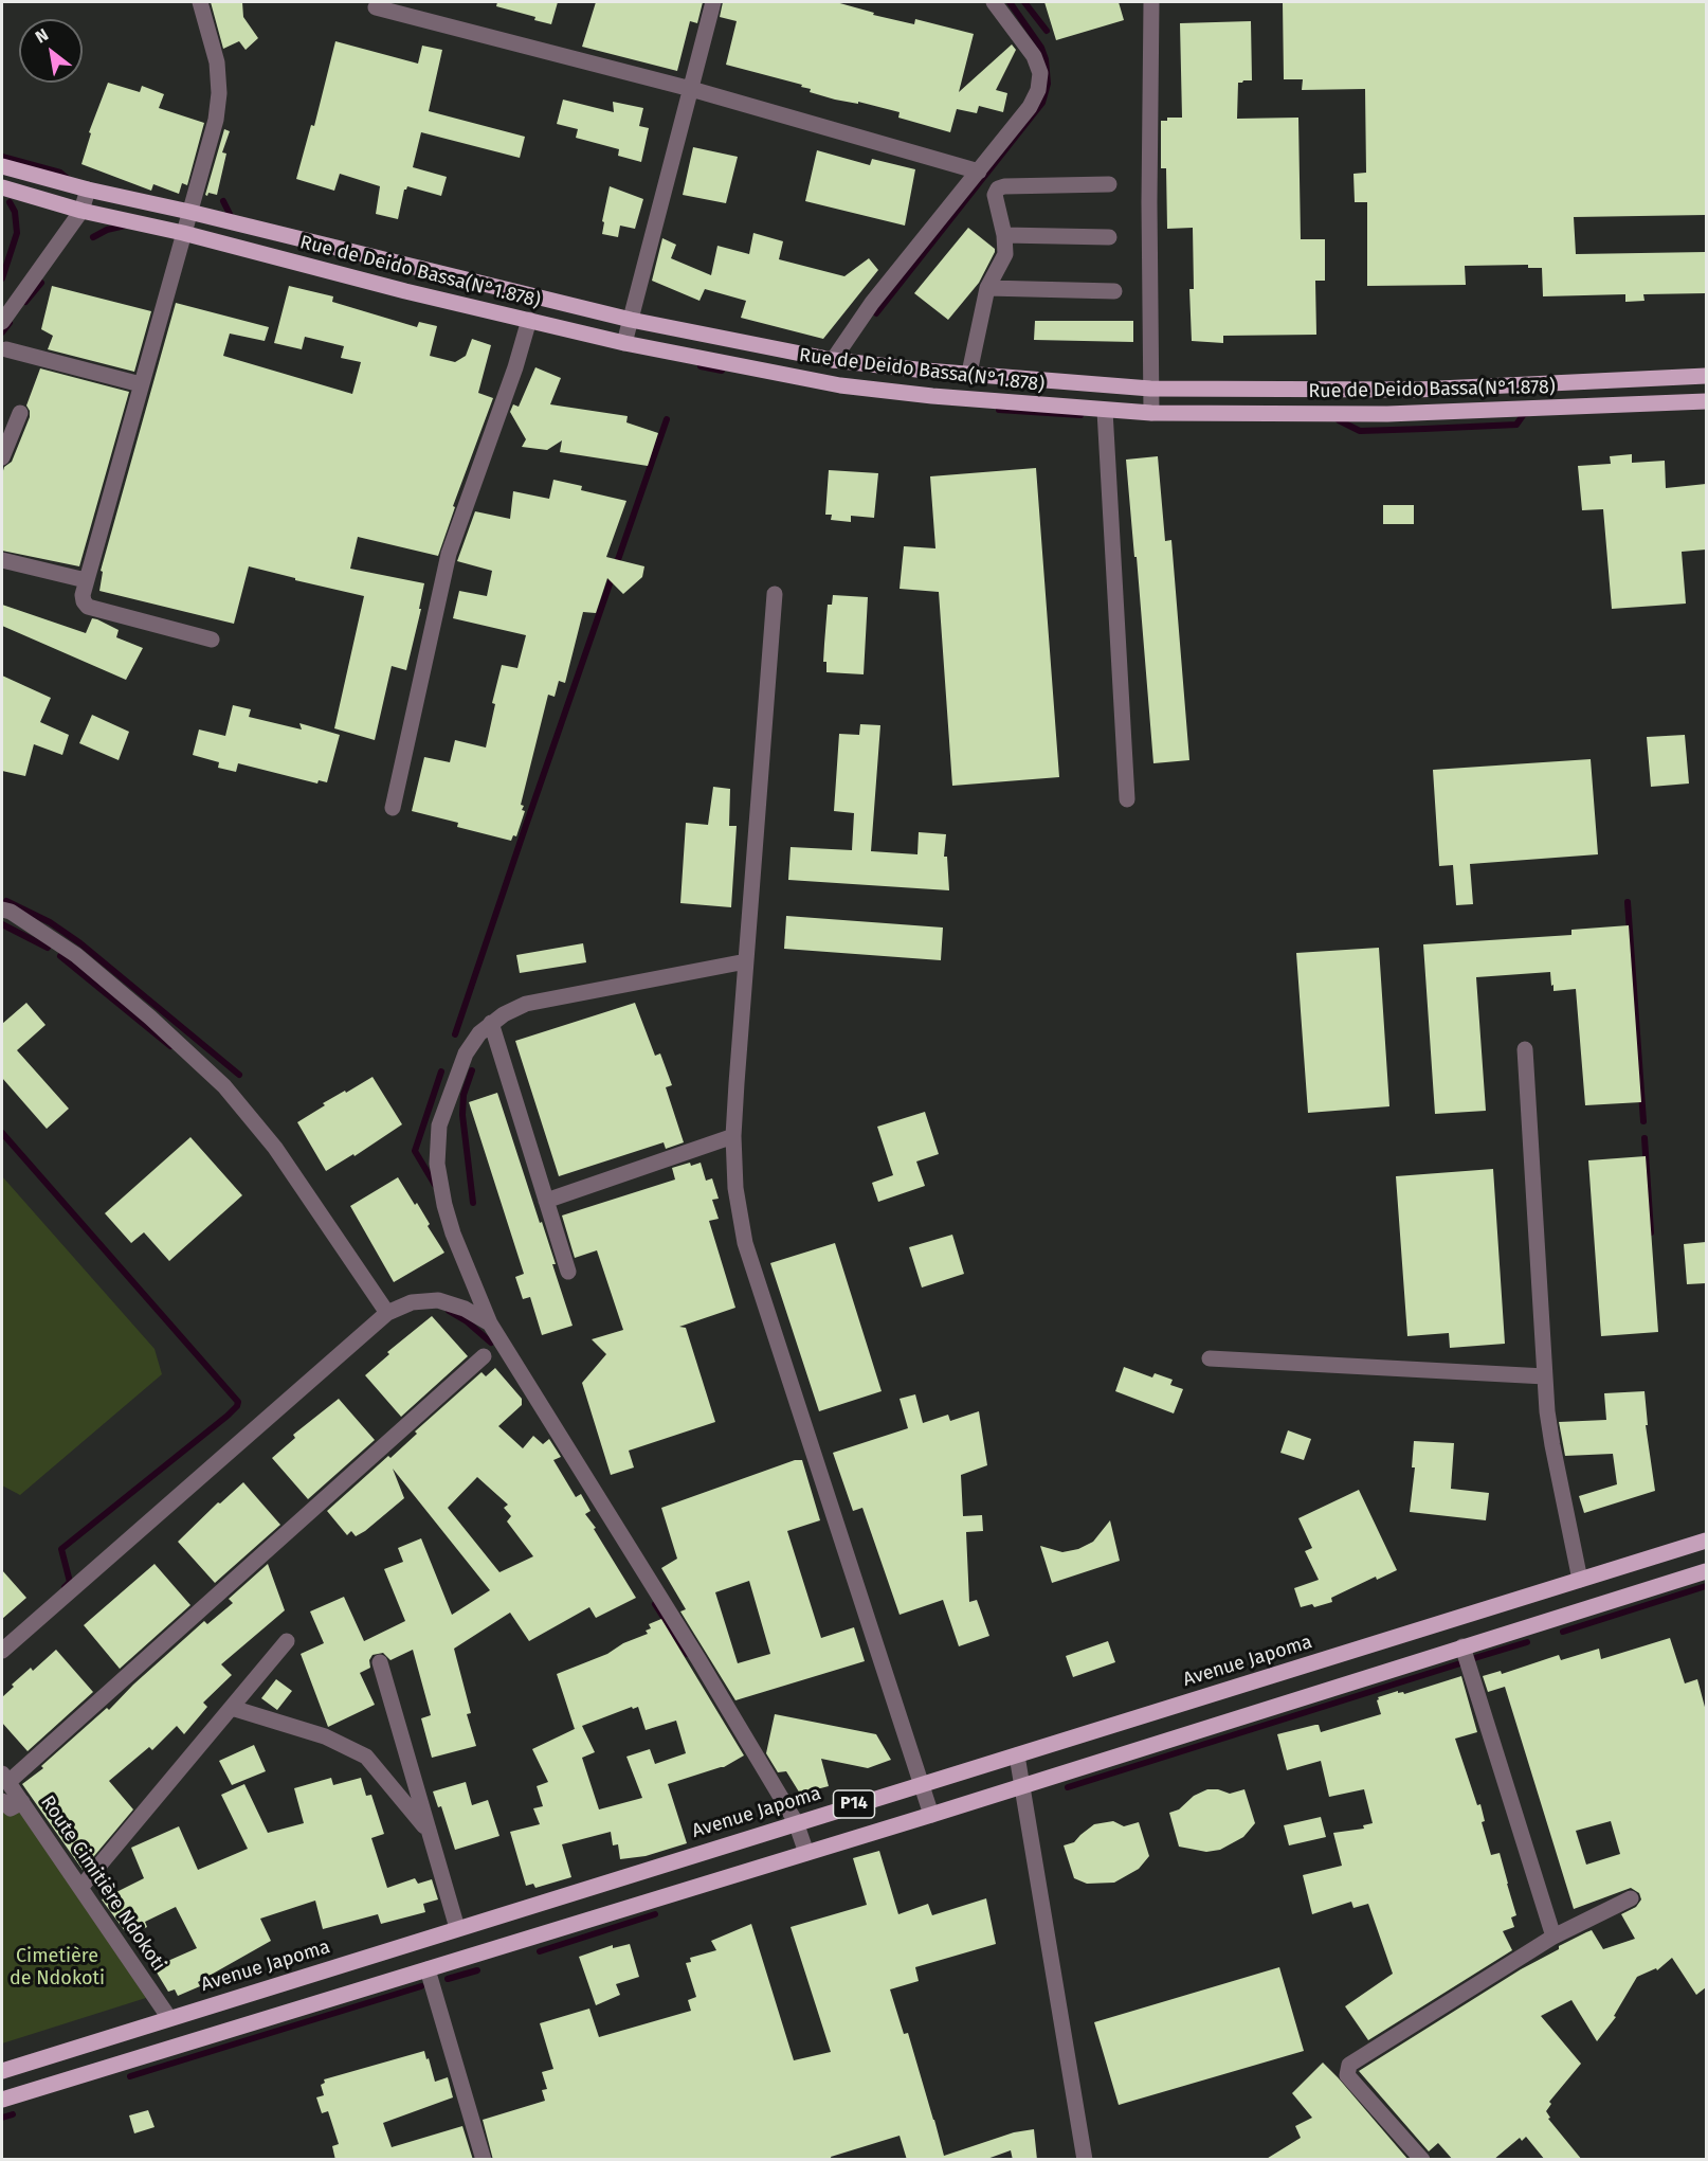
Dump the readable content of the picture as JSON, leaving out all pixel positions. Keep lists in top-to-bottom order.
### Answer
{
  "streets": {
    "main road": ["Rue de Deido Bassa(N°1.878)", "Avenue Japoma", "P14"],
    "street": ["Route Cimitière Ndokoti"]
  },
  "crossings": [
    ["Avenue Japoma", "Route Cimitière Ndokoti"]
  ],
  "parks": ["Cimetière de Ndokoti"],
  "north": "top left"
}
